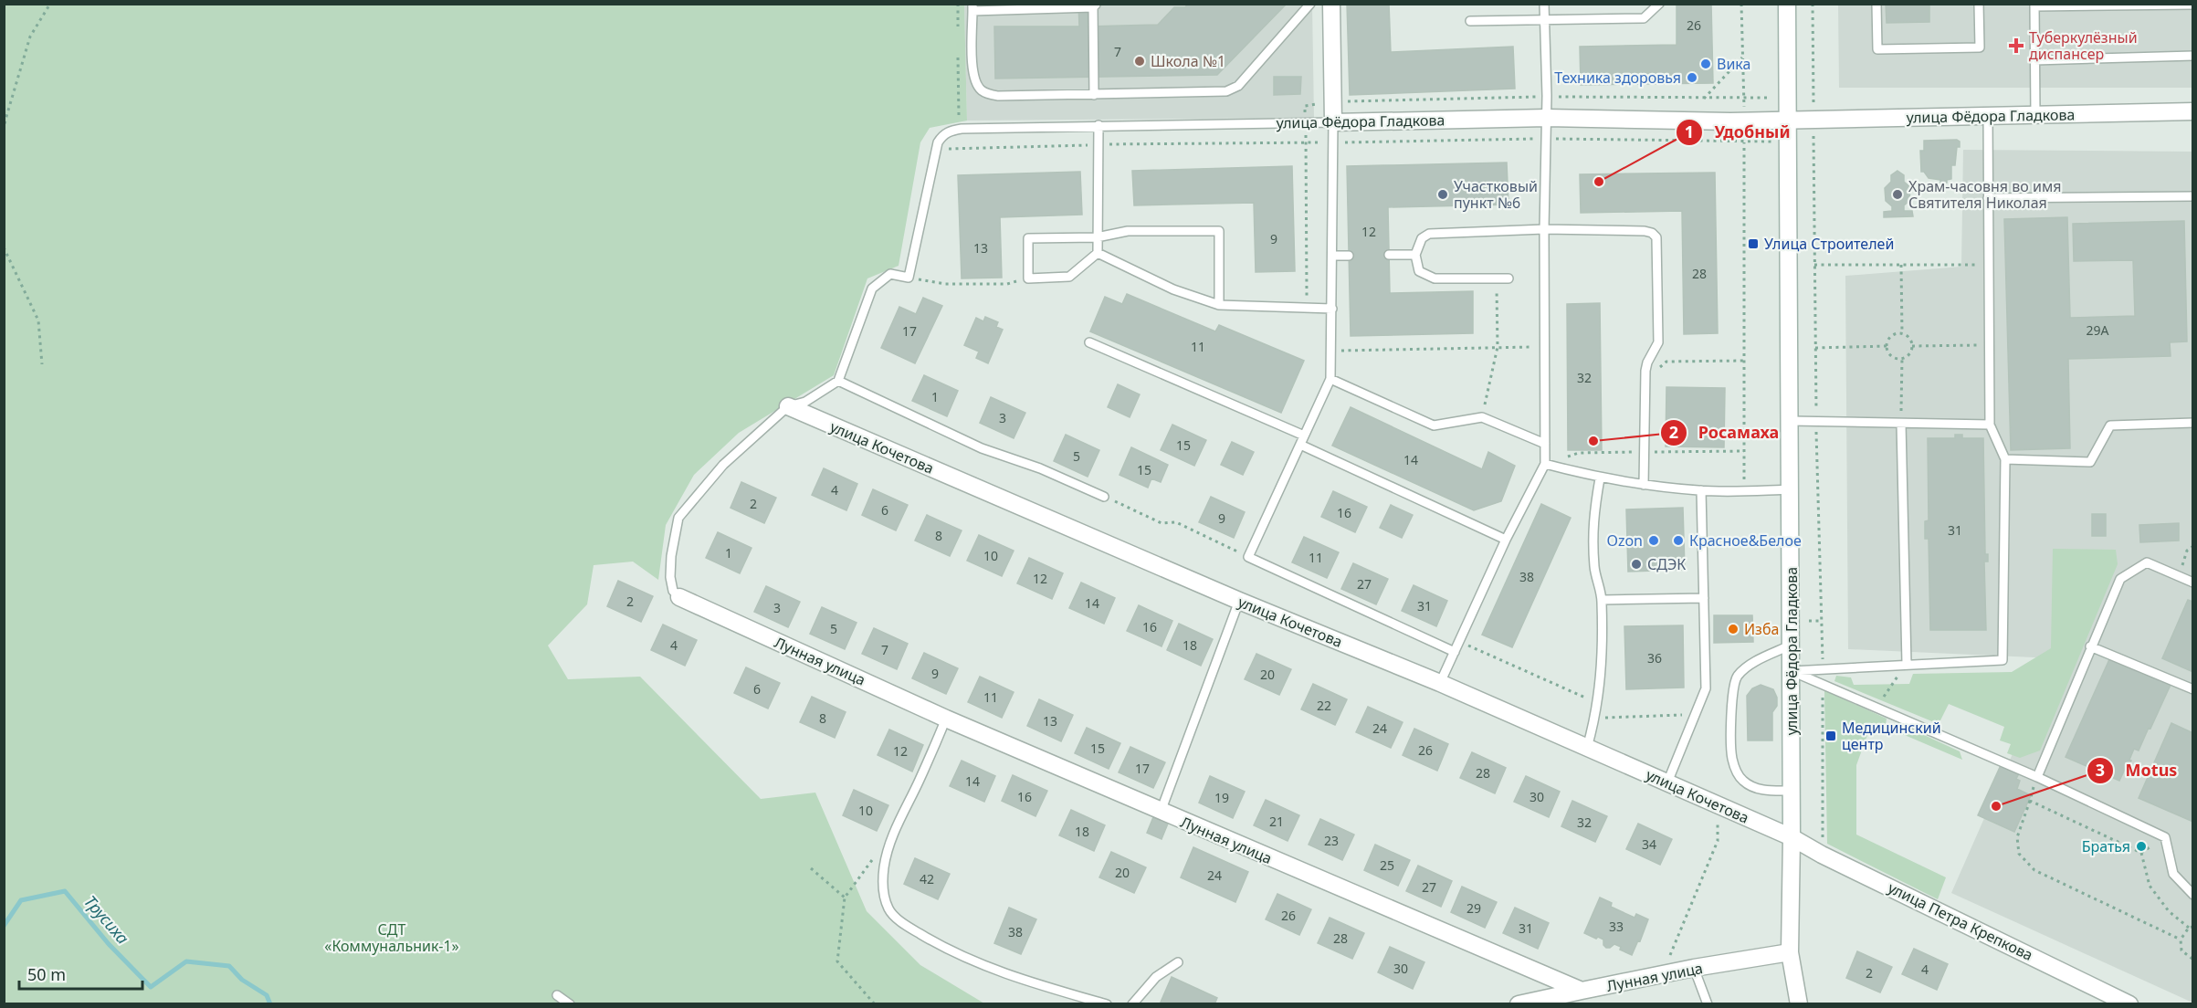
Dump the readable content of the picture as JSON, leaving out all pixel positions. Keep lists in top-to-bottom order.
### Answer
{
  "streets": {
    "street": [
      "улица Фёдора Гладкова",
      "улица Кочетова",
      "Лунная улица",
      "улица Петра Крепкова"
    ]
  },
  "crossings": [
    ["улица Фёдора Гладкова", "улица Кочетова"],
    ["улица Фёдора Гладкова", "Лунная улица"],
    ["улица Фёдора Гладкова", "улица Петра Крепкова"],
    ["улица Кочетова", "улица Петра Крепкова"]
  ],
  "water": ["Трусиха"],
  "parks": ["СДТ «Коммунальник-1»"],
  "places": {
    "health": ["Туберкулёзный диспансер"],
    "other": [
      "Школа №1",
      "Вика",
      "Техника здоровья",
      "Удобный",
      "Участковый пункт №6",
      "Храм-часовня во имя Святителя Николая",
      "Росамаха",
      "Ozon",
      "Красное&Белое",
      "СДЭК",
      "Изба",
      "Motus",
      "Братья"
    ],
    "transit": ["Улица Строителей", "Медицинский центр"]
  },
  "house_numbers": [
    "26",
    "7",
    "12",
    "9",
    "13",
    "28",
    "29А",
    "17",
    "11",
    "32",
    "1",
    "3",
    "15",
    "5",
    "14",
    "15",
    "4",
    "2",
    "6",
    "16",
    "9",
    "31",
    "8",
    "1",
    "10",
    "11",
    "38",
    "12",
    "27",
    "2",
    "14",
    "31",
    "3",
    "16",
    "5",
    "4",
    "18",
    "7",
    "36",
    "9",
    "20",
    "6",
    "11",
    "22",
    "8",
    "13",
    "24",
    "15",
    "26",
    "12",
    "17",
    "28",
    "14",
    "16",
    "30",
    "19",
    "10",
    "21",
    "32",
    "18",
    "23",
    "34",
    "25",
    "20",
    "24",
    "42",
    "27",
    "29",
    "26",
    "33",
    "31",
    "38",
    "28",
    "30",
    "4",
    "2"
  ],
  "scale_bar": "50 m"
}
